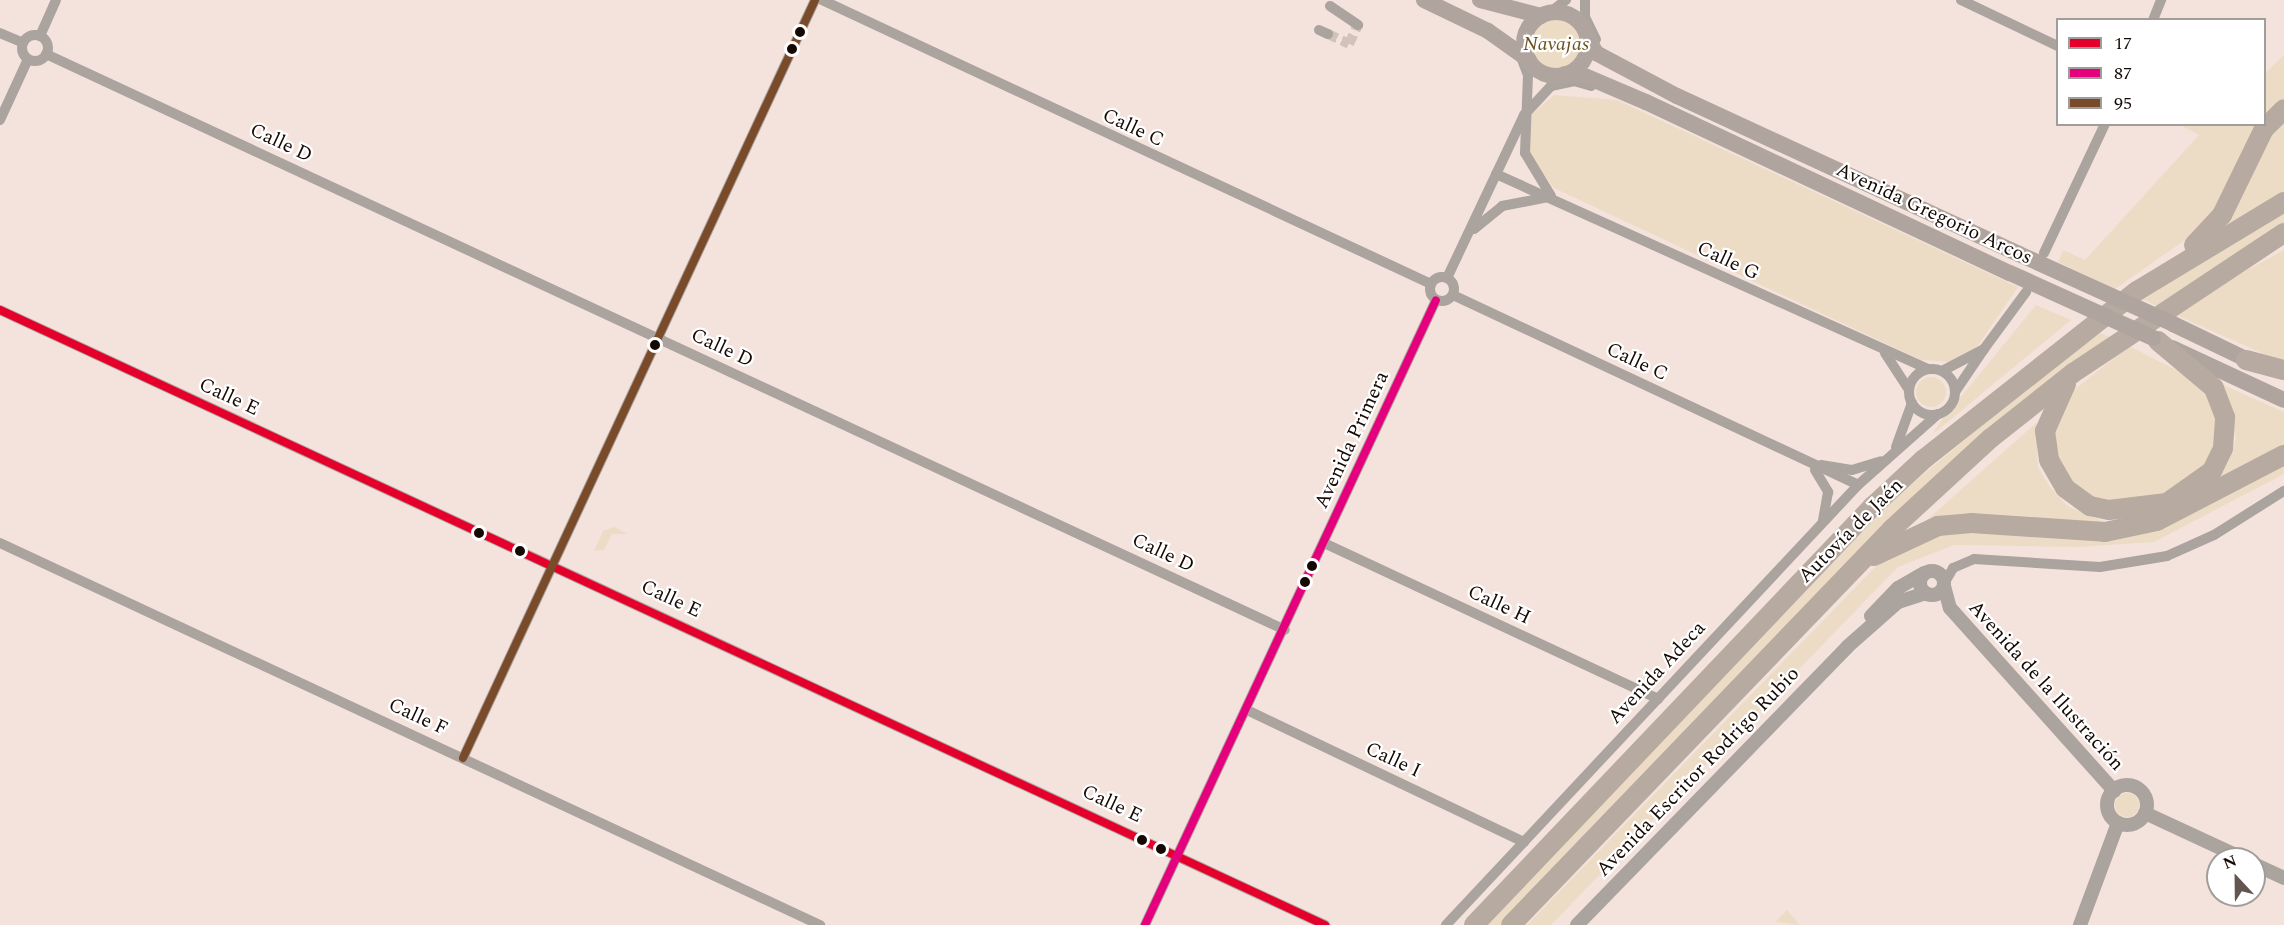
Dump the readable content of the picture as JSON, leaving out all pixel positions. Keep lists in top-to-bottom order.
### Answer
{
  "streets": {
    "highway": ["Autovía de Jaén"],
    "main road": ["Avenida Gregorio Arcos"],
    "street": [
      "Calle C",
      "Calle D",
      "Calle G",
      "Calle E",
      "Avenida Primera",
      "Calle H",
      "Avenida Adeca",
      "Avenida de la Ilustración",
      "Calle F",
      "Calle I",
      "Avenida Escritor Rodrigo Rubio"
    ]
  },
  "crossings": [
    ["Calle C", "Avenida Adeca"],
    ["Calle D", "Avenida Primera"],
    ["Calle G", "Avenida Adeca"],
    ["Calle E", "Avenida Primera"],
    ["Avenida Primera", "Calle H"],
    ["Avenida Primera", "Calle I"],
    ["Calle H", "Avenida Adeca"],
    ["Avenida Adeca", "Calle I"],
    ["Avenida de la Ilustración", "Avenida Escritor Rodrigo Rubio"]
  ],
  "parks": ["Navajas"],
  "lines": ["transit line 95", "transit line 87", "transit line 17"],
  "legend": ["17", "87", "95"],
  "north": "top"
}
